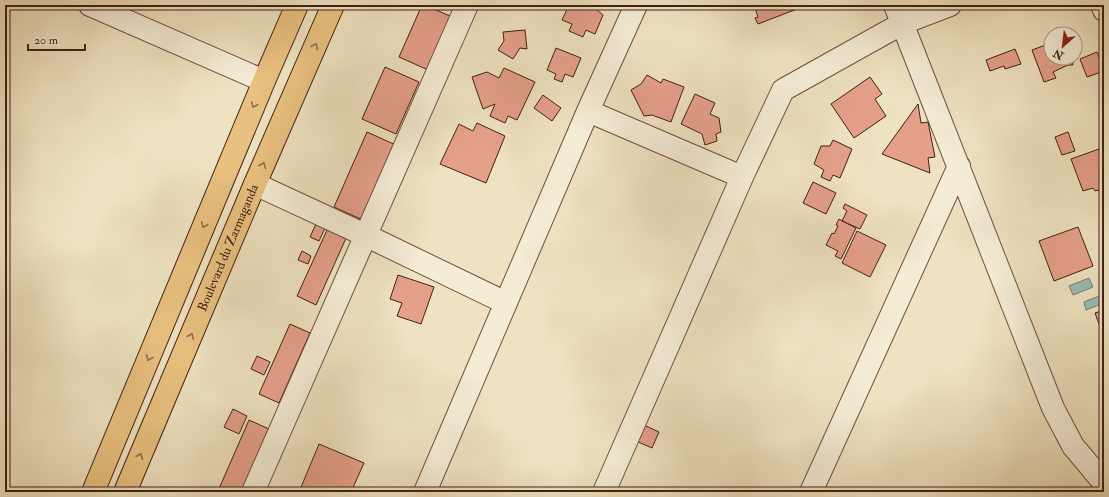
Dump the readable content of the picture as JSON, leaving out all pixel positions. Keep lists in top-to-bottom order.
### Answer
{
  "streets": {
    "main road": ["Boulevard du Zarmaganda"]
  },
  "scale_bar": "20 m",
  "north": "bottom left"
}
